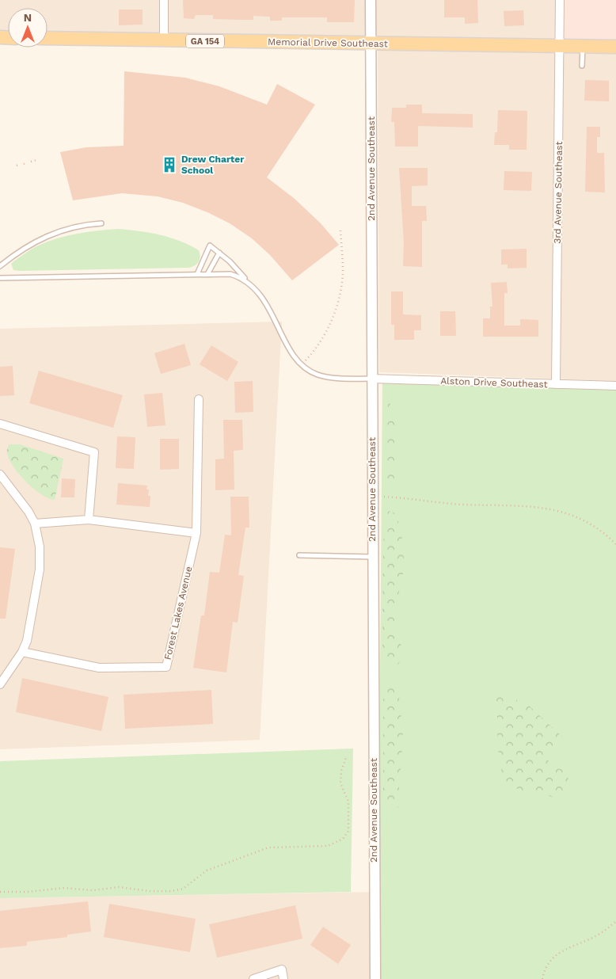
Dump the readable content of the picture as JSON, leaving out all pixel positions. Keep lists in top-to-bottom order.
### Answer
{
  "streets": {
    "main road": ["GA 154", "Memorial Drive Southeast"],
    "street": [
      "2nd Avenue Southeast",
      "3rd Avenue Southeast",
      "Alston Drive Southeast",
      "Forest Lakes Avenue"
    ]
  },
  "crossings": [
    ["Memorial Drive Southeast", "2nd Avenue Southeast"],
    ["Memorial Drive Southeast", "3rd Avenue Southeast"],
    ["2nd Avenue Southeast", "Alston Drive Southeast"],
    ["3rd Avenue Southeast", "Alston Drive Southeast"]
  ],
  "places": {
    "building": ["Drew Charter School"]
  },
  "north": "top"
}
